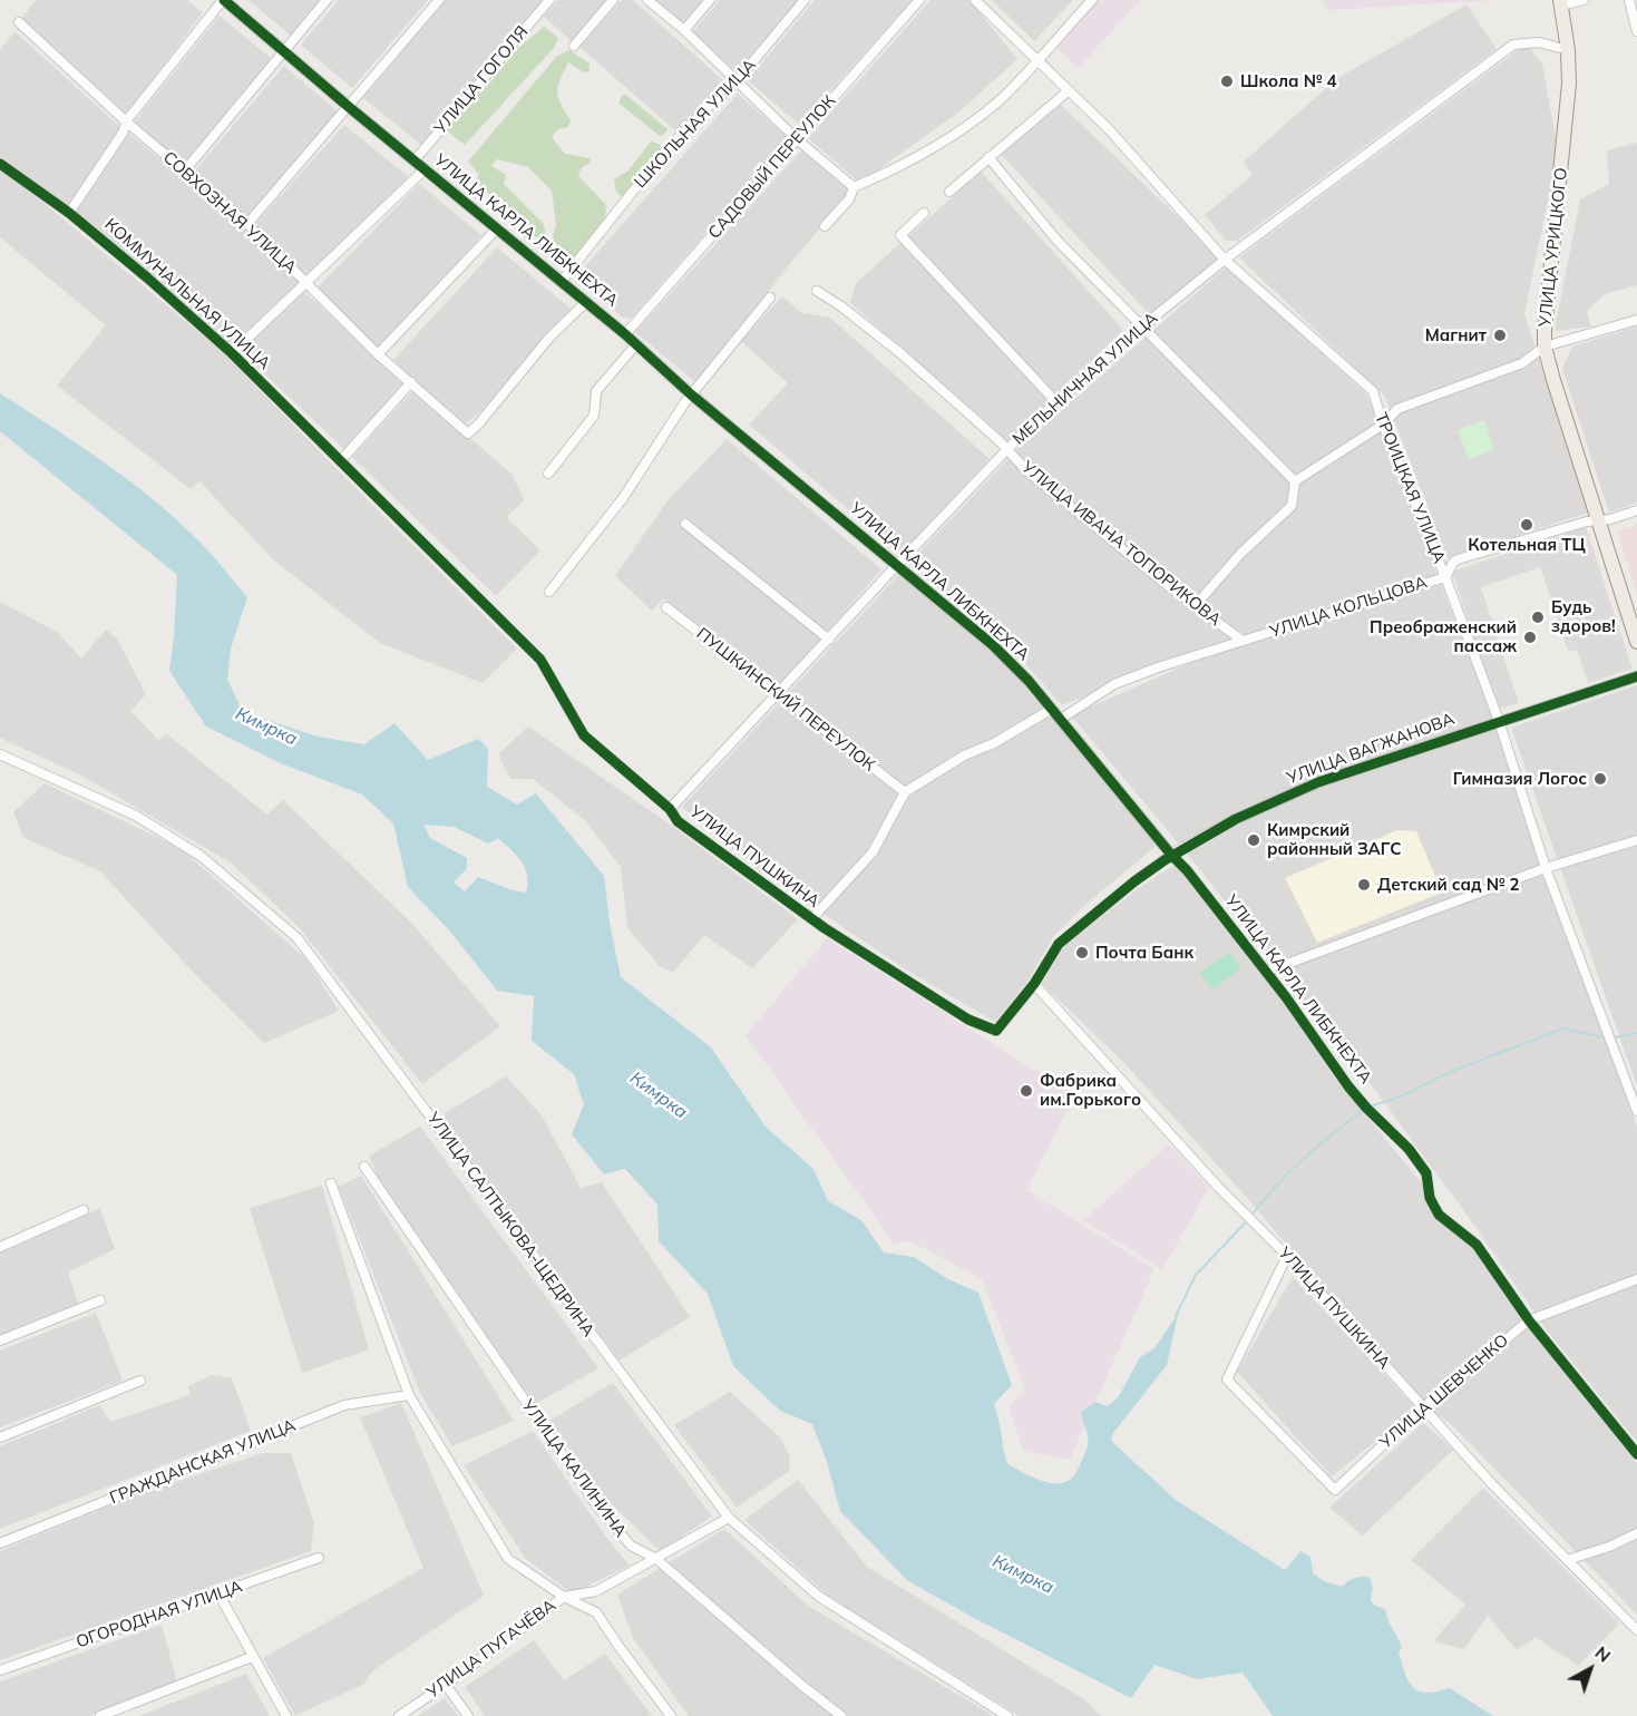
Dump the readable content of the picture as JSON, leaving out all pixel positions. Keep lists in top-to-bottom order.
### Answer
{
  "streets": {
    "main road": ["УЛИЦА УРИЦКОГО"],
    "street": [
      "УЛИЦА ГОГОЛЯ",
      "ШКОЛЬНАЯ УЛИЦА",
      "САДОВЫЙ ПЕРЕУЛОК",
      "СОВХОЗНАЯ УЛИЦА",
      "УЛИЦА КАРЛА ЛИБКНЕХТА",
      "КОММУНАЛЬНАЯ УЛИЦА",
      "МЕЛЬНИЧНАЯ УЛИЦА",
      "ТРОИЦКАЯ УЛИЦА",
      "УЛИЦА ИВАНА ТОПОРИКОВА",
      "УЛИЦА КОЛЬЦОВА",
      "ПУШКИНСКИЙ ПЕРЕУЛОК",
      "УЛИЦА ВАГЖАНОВА",
      "УЛИЦА ПУШКИНА",
      "УЛИЦА САЛТЫКОВА-ЩЕДРИНА",
      "УЛИЦА ШЕВЧЕНКО",
      "ГРАЖДАНСКАЯ УЛИЦА",
      "УЛИЦА КАЛИНИНА",
      "ОГОРОДНАЯ УЛИЦА",
      "УЛИЦА ПУГАЧЁВА"
    ]
  },
  "crossings": [
    ["УЛИЦА ГОГОЛЯ", "УЛИЦА КАРЛА ЛИБКНЕХТА"],
    ["ШКОЛЬНАЯ УЛИЦА", "УЛИЦА КАРЛА ЛИБКНЕХТА"],
    ["САДОВЫЙ ПЕРЕУЛОК", "УЛИЦА КАРЛА ЛИБКНЕХТА"],
    ["СОВХОЗНАЯ УЛИЦА", "УЛИЦА КАРЛА ЛИБКНЕХТА"],
    ["УЛИЦА КАРЛА ЛИБКНЕХТА", "МЕЛЬНИЧНАЯ УЛИЦА"],
    ["УЛИЦА КАРЛА ЛИБКНЕХТА", "УЛИЦА КОЛЬЦОВА"],
    ["УЛИЦА КАРЛА ЛИБКНЕХТА", "УЛИЦА ВАГЖАНОВА"],
    ["УЛИЦА КАРЛА ЛИБКНЕХТА", "УЛИЦА ШЕВЧЕНКО"],
    ["УЛИЦА УРИЦКОГО", "МЕЛЬНИЧНАЯ УЛИЦА"],
    ["УЛИЦА УРИЦКОГО", "УЛИЦА КОЛЬЦОВА"],
    ["КОММУНАЛЬНАЯ УЛИЦА", "УЛИЦА ПУШКИНА"],
    ["МЕЛЬНИЧНАЯ УЛИЦА", "ТРОИЦКАЯ УЛИЦА"],
    ["МЕЛЬНИЧНАЯ УЛИЦА", "УЛИЦА ИВАНА ТОПОРИКОВА"],
    ["МЕЛЬНИЧНАЯ УЛИЦА", "ПУШКИНСКИЙ ПЕРЕУЛОК"],
    ["МЕЛЬНИЧНАЯ УЛИЦА", "УЛИЦА ПУШКИНА"],
    ["ТРОИЦКАЯ УЛИЦА", "УЛИЦА КОЛЬЦОВА"],
    ["ТРОИЦКАЯ УЛИЦА", "УЛИЦА ВАГЖАНОВА"],
    ["УЛИЦА ИВАНА ТОПОРИКОВА", "УЛИЦА КОЛЬЦОВА"],
    ["УЛИЦА ВАГЖАНОВА", "УЛИЦА ПУШКИНА"],
    ["УЛИЦА ПУШКИНА", "УЛИЦА ШЕВЧЕНКО"],
    ["УЛИЦА САЛТЫКОВА-ЩЕДРИНА", "УЛИЦА ПУГАЧЁВА"],
    ["УЛИЦА КАЛИНИНА", "УЛИЦА ПУГАЧЁВА"]
  ],
  "water": ["Кимрка"],
  "places": [
    "Школа № 4",
    "Магнит",
    "Котельная ТЦ",
    "Будь здоров!",
    "Преображенский пассаж",
    "Гимназия Логос",
    "Кимрский районный ЗАГС",
    "Детский сад № 2",
    "Почта Банк",
    "Фабрика им.Горького"
  ],
  "north": "top right"
}
